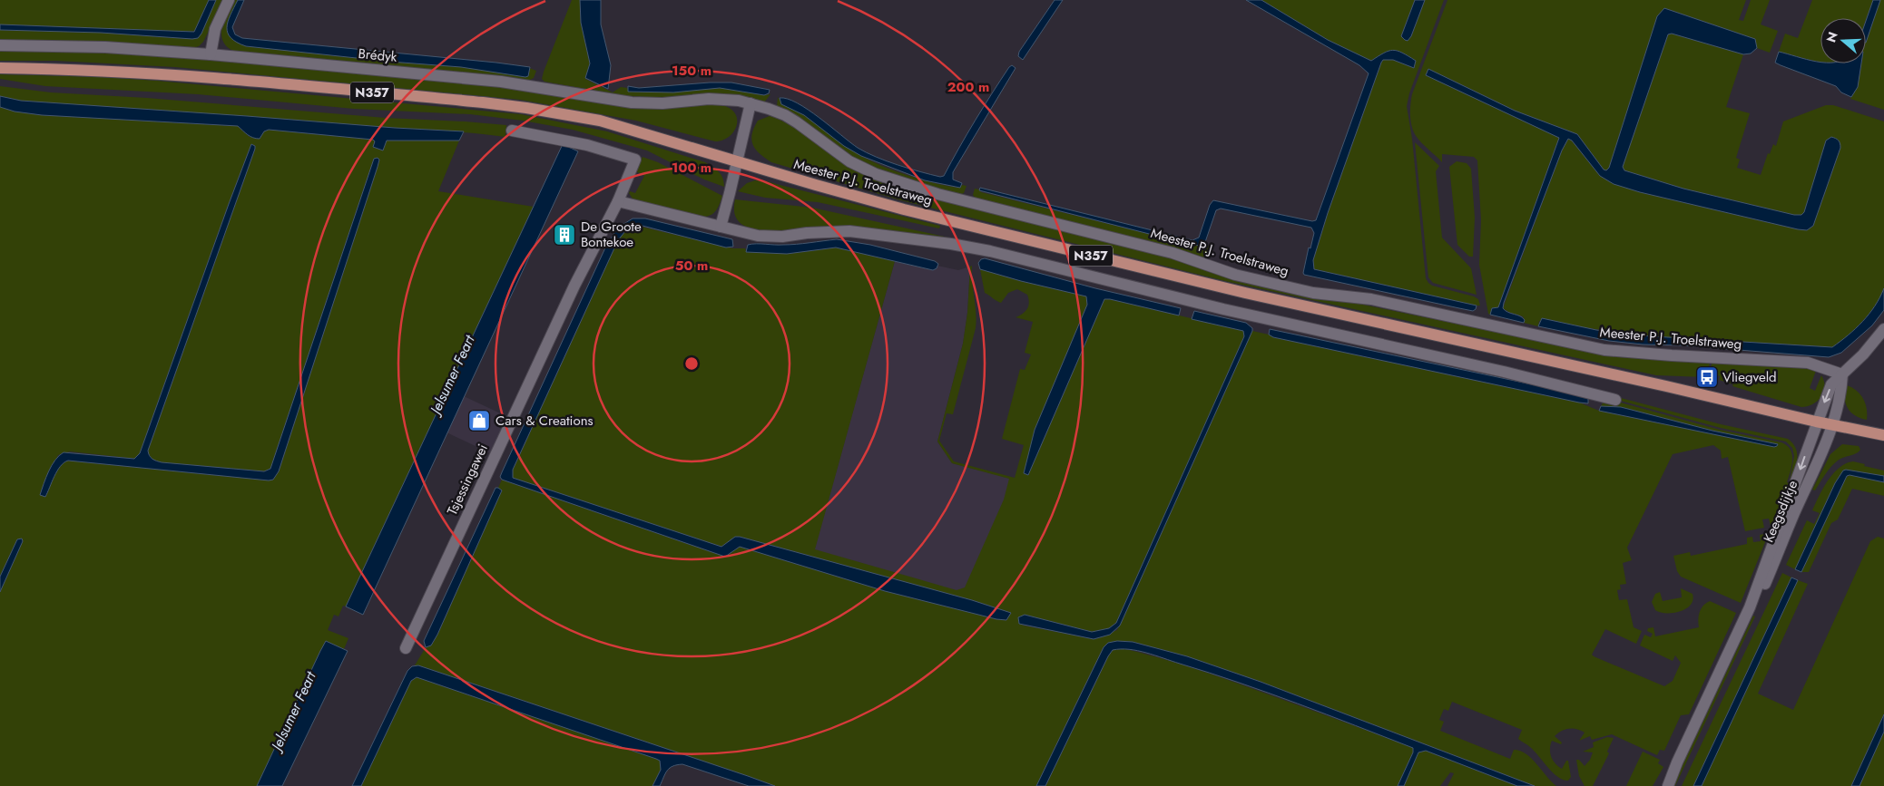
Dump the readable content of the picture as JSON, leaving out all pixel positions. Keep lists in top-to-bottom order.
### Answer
{
  "streets": {
    "main road": ["N357", "Meester P.J. Troelstraweg"],
    "street": ["Brédyk", "Tsjessingawei", "Keegsdijkje"]
  },
  "crossings": [
    ["Brédyk", "Meester P.J. Troelstraweg"],
    ["N357", "Meester P.J. Troelstraweg"],
    ["Meester P.J. Troelstraweg", "Keegsdijkje"]
  ],
  "water": ["Jelsumer Feart"],
  "places": {
    "building": ["De Groote Bontekoe"],
    "bus stop": ["Vliegveld"],
    "shop": ["Cars & Creations"]
  },
  "north": "left",
  "rings": [
    "150 m",
    "200 m",
    "100 m",
    "50 m"
  ]
}
